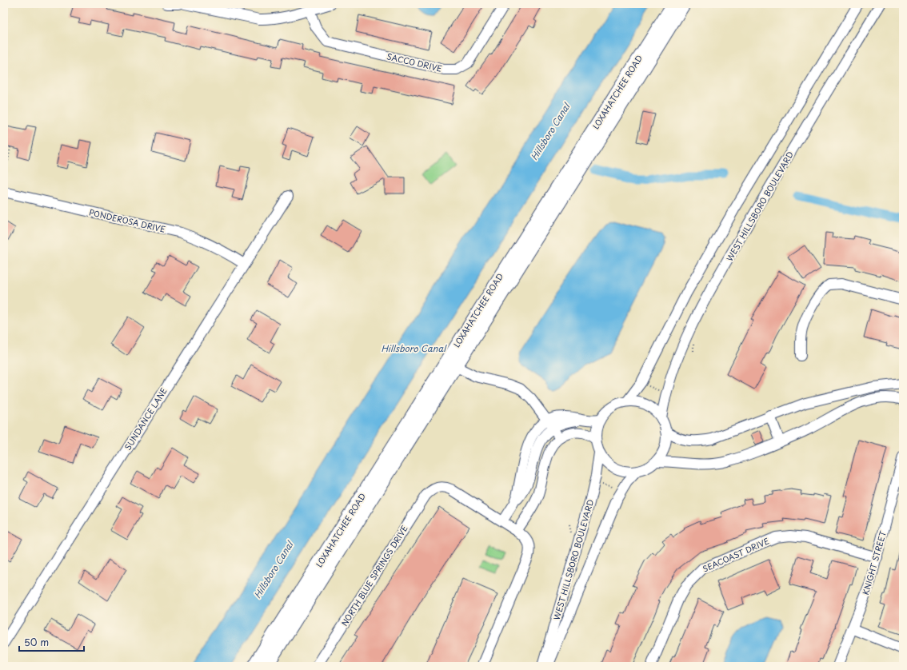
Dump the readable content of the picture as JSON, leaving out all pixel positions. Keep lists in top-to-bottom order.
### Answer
{
  "streets": {
    "main road": ["LOXAHATCHEE ROAD"],
    "street": [
      "SACCO DRIVE",
      "WEST HILLSBORO BOULEVARD",
      "PONDEROSA DRIVE",
      "SUNDANCE LANE",
      "SEACOAST DRIVE",
      "KNIGHT STREET",
      "NORTH BLUE SPRINGS DRIVE"
    ]
  },
  "crossings": [
    ["PONDEROSA DRIVE", "SUNDANCE LANE"],
    ["SEACOAST DRIVE", "KNIGHT STREET"]
  ],
  "water": ["Hillsboro Canal"],
  "scale_bar": "50 m"
}
